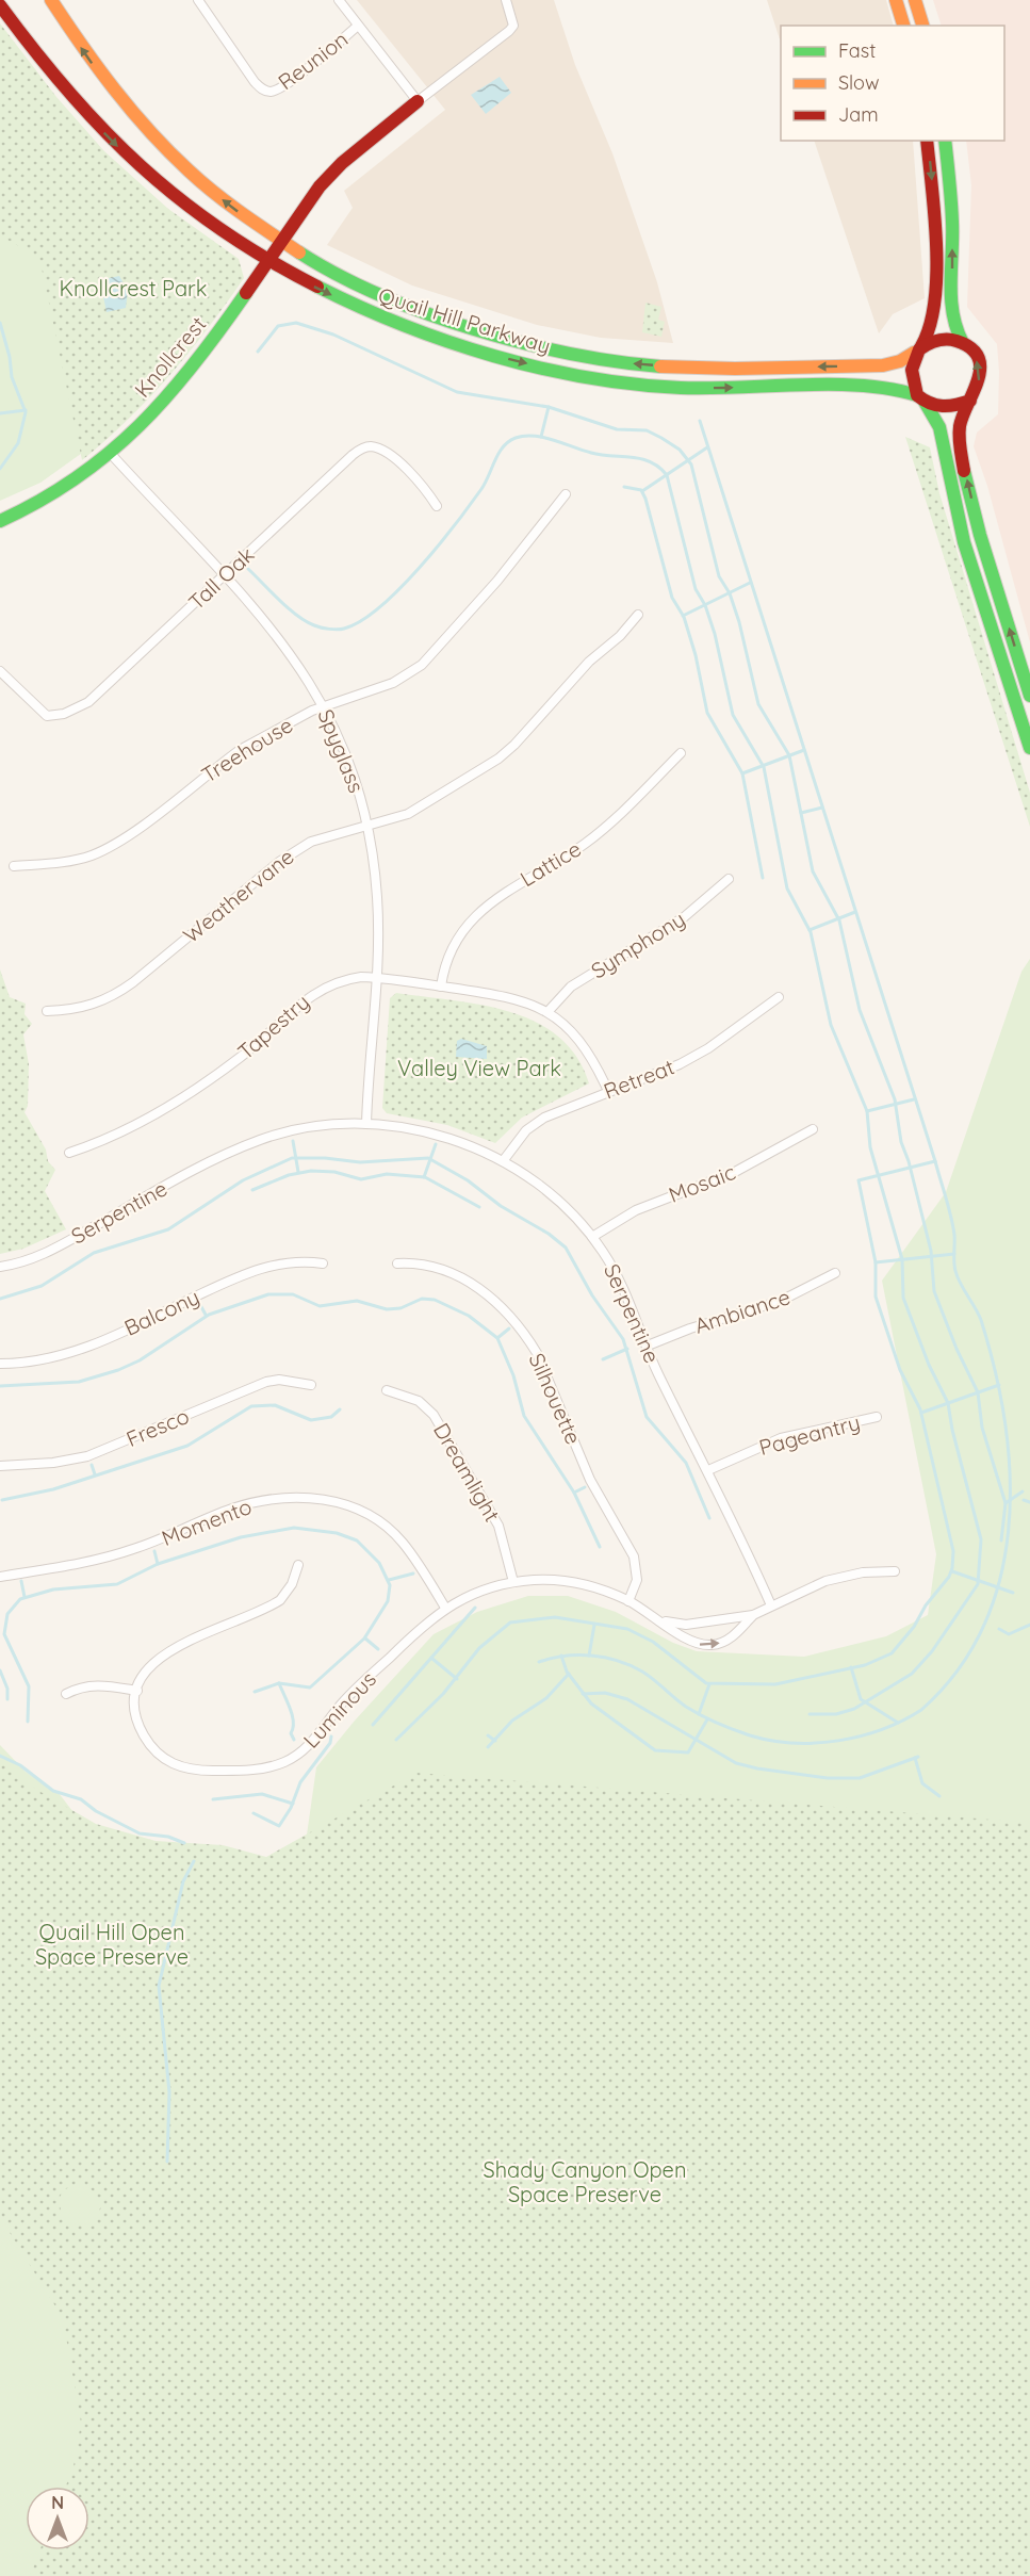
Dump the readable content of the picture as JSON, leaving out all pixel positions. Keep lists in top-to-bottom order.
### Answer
{
  "streets": {
    "main road": ["Quail Hill Parkway", "Knollcrest"],
    "street": [
      "Reunion",
      "Tall Oak",
      "Treehouse",
      "Spyglass",
      "Lattice",
      "Weathervane",
      "Symphony",
      "Tapestry",
      "Retreat",
      "Mosaic",
      "Serpentine",
      "Ambiance",
      "Balcony",
      "Silhouette",
      "Fresco",
      "Pageantry",
      "Dreamlight",
      "Momento",
      "Luminous"
    ]
  },
  "crossings": [
    ["Quail Hill Parkway", "Knollcrest"],
    ["Knollcrest", "Spyglass"],
    ["Tall Oak", "Spyglass"],
    ["Treehouse", "Spyglass"],
    ["Spyglass", "Weathervane"],
    ["Spyglass", "Tapestry"],
    ["Spyglass", "Serpentine"],
    ["Lattice", "Tapestry"],
    ["Symphony", "Tapestry"],
    ["Tapestry", "Retreat"],
    ["Retreat", "Serpentine"],
    ["Mosaic", "Serpentine"],
    ["Serpentine", "Ambiance"],
    ["Serpentine", "Pageantry"],
    ["Serpentine", "Luminous"],
    ["Silhouette", "Luminous"],
    ["Dreamlight", "Luminous"],
    ["Momento", "Luminous"]
  ],
  "parks": [
    "Knollcrest Park",
    "Valley View Park",
    "Quail Hill Open Space Preserve",
    "Shady Canyon Open Space Preserve"
  ],
  "legend": ["Fast", "Slow", "Jam"],
  "north": "top"
}
